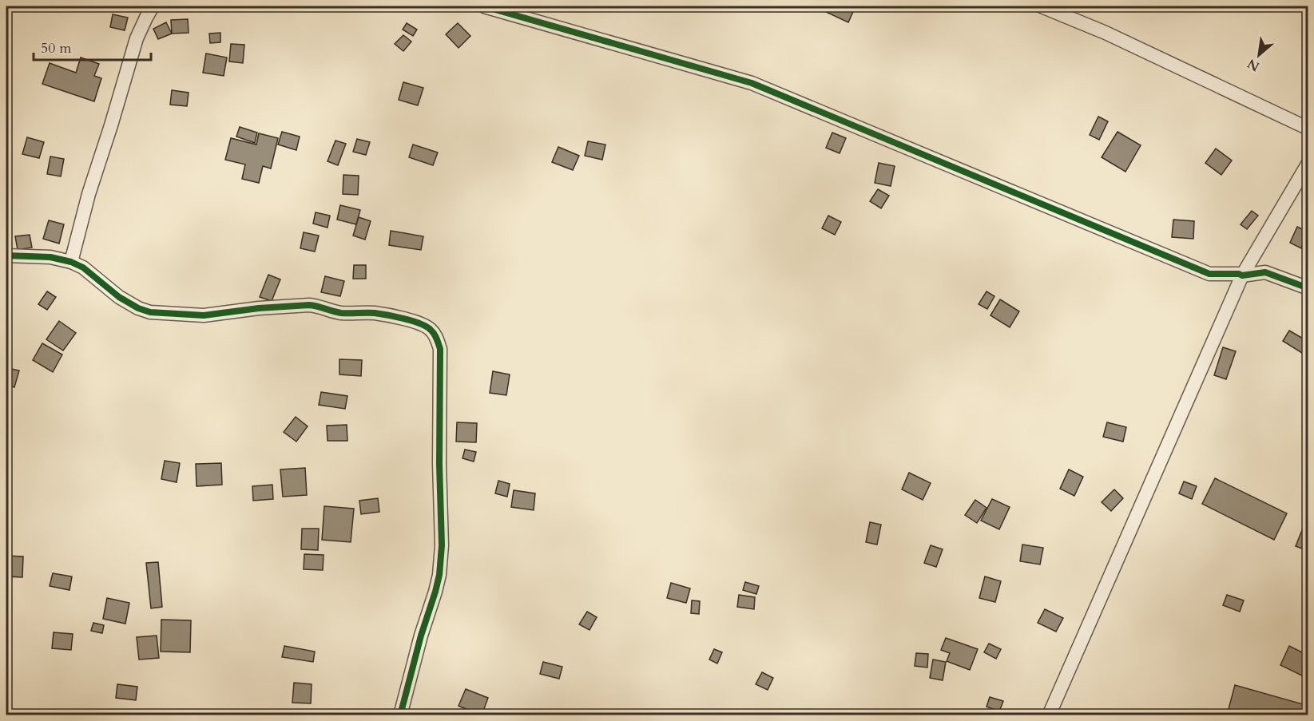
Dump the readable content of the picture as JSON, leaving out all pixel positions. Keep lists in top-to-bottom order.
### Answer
{
  "scale_bar": "50 m",
  "north": "bottom left"
}
